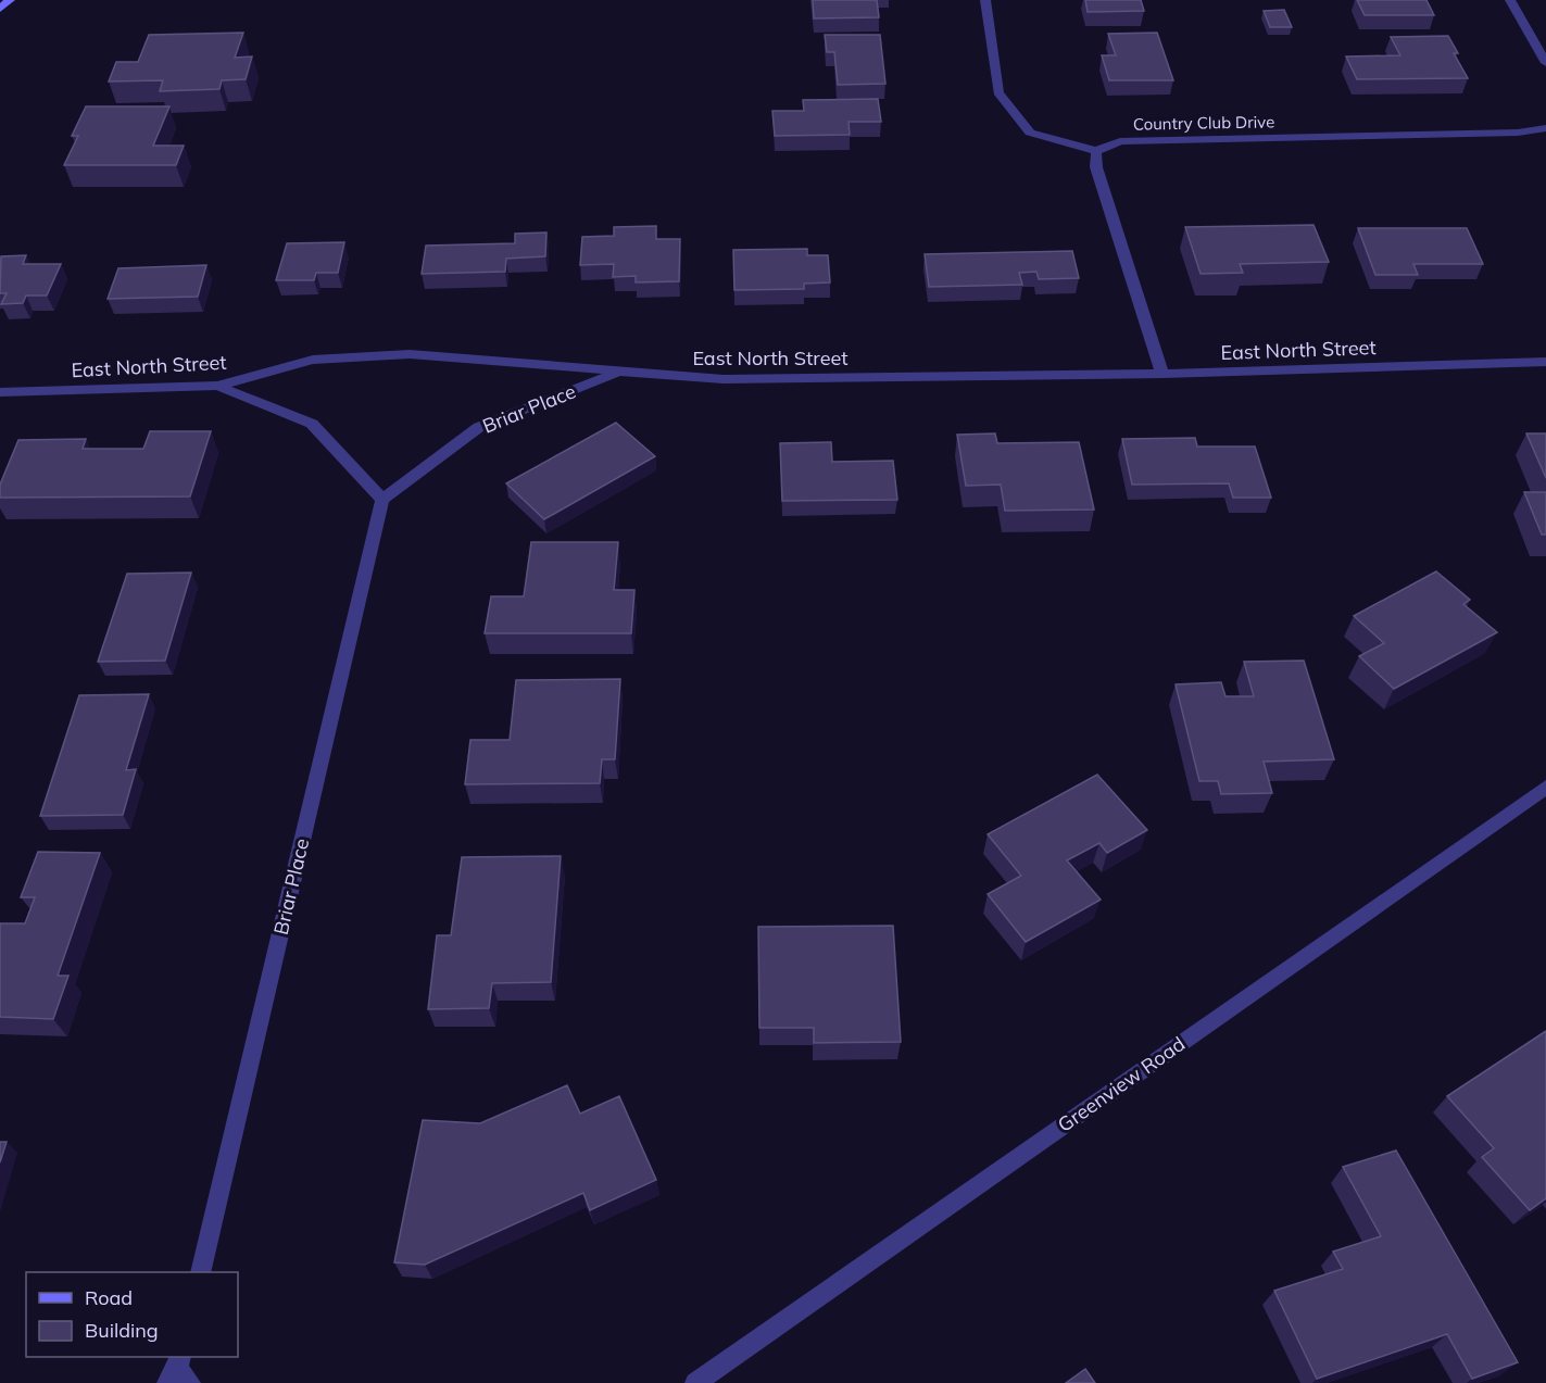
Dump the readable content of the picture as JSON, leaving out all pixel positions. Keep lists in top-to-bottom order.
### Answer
{
  "streets": {
    "street": [
      "Country Club Drive",
      "East North Street",
      "Briar Place",
      "Greenview Road"
    ]
  },
  "crossings": [
    ["East North Street", "Briar Place"]
  ],
  "legend": ["Road", "Building"]
}
